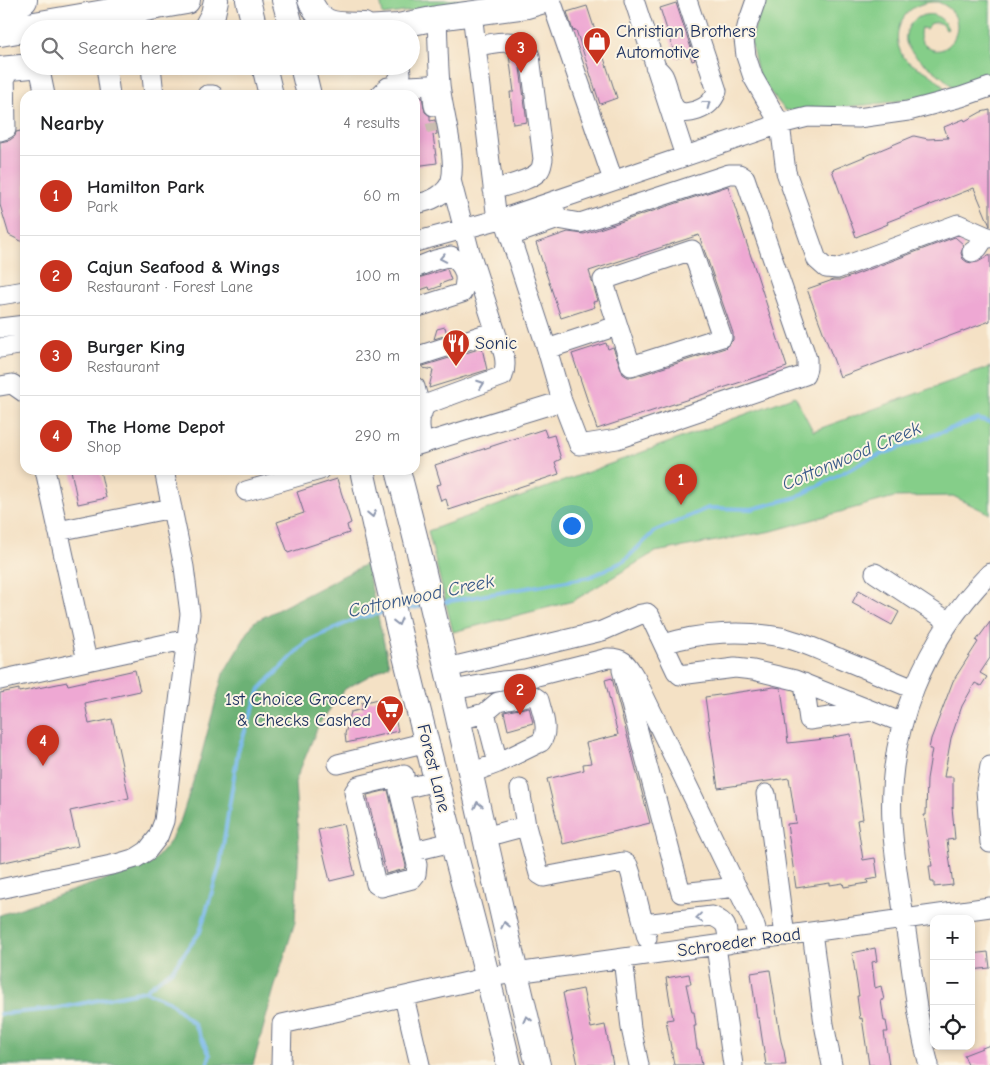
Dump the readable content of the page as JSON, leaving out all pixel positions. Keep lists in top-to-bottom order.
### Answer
{
  "streets": {
    "main road": ["Forest Lane"],
    "street": ["Schroeder Road"]
  },
  "crossings": [
    ["Forest Lane", "Schroeder Road"]
  ],
  "water": ["Cottonwood Creek"],
  "places": {
    "shop": ["Christian Brothers Automotive"],
    "restaurant": ["Sonic"],
    "supermarket": ["1st Choice Grocery & Checks Cashed"]
  },
  "page": {
    "search": "Search here",
    "pins": [
      "3",
      "1",
      "2",
      "4"
    ],
    "heading": ["Nearby", "4 results"],
    "list": [
      {
        "mark": "1",
        "name": "Hamilton Park",
        "note": "Park",
        "value": "60 m"
      },
      {
        "mark": "2",
        "name": "Cajun Seafood & Wings",
        "note": "Restaurant · Forest Lane",
        "value": "100 m"
      },
      {
        "mark": "3",
        "name": "Burger King",
        "note": "Restaurant",
        "value": "230 m"
      },
      {
        "mark": "4",
        "name": "The Home Depot",
        "note": "Shop",
        "value": "290 m"
      }
    ],
    "map_buttons": ["+", "−"]
  }
}
